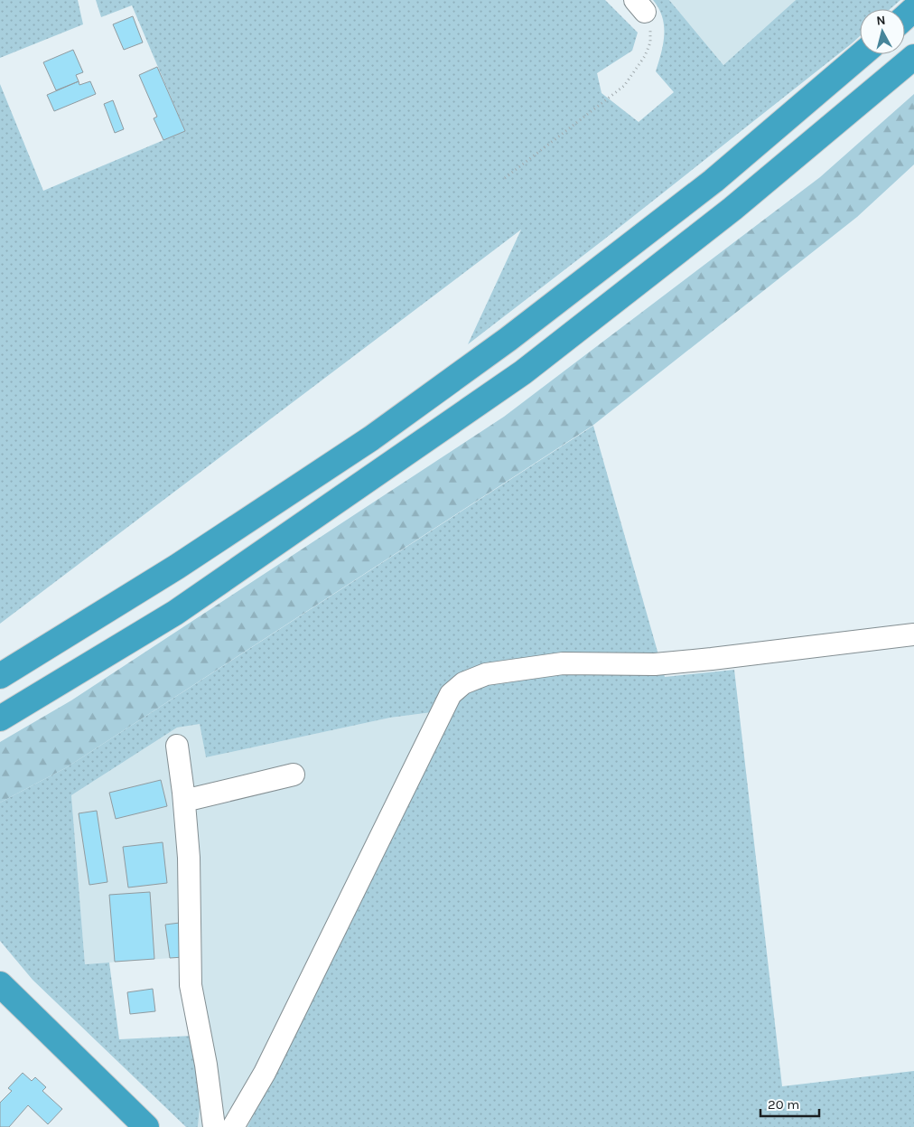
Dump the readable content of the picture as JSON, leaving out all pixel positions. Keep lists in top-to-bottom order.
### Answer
{
  "scale_bar": "20 m",
  "north": "top"
}
